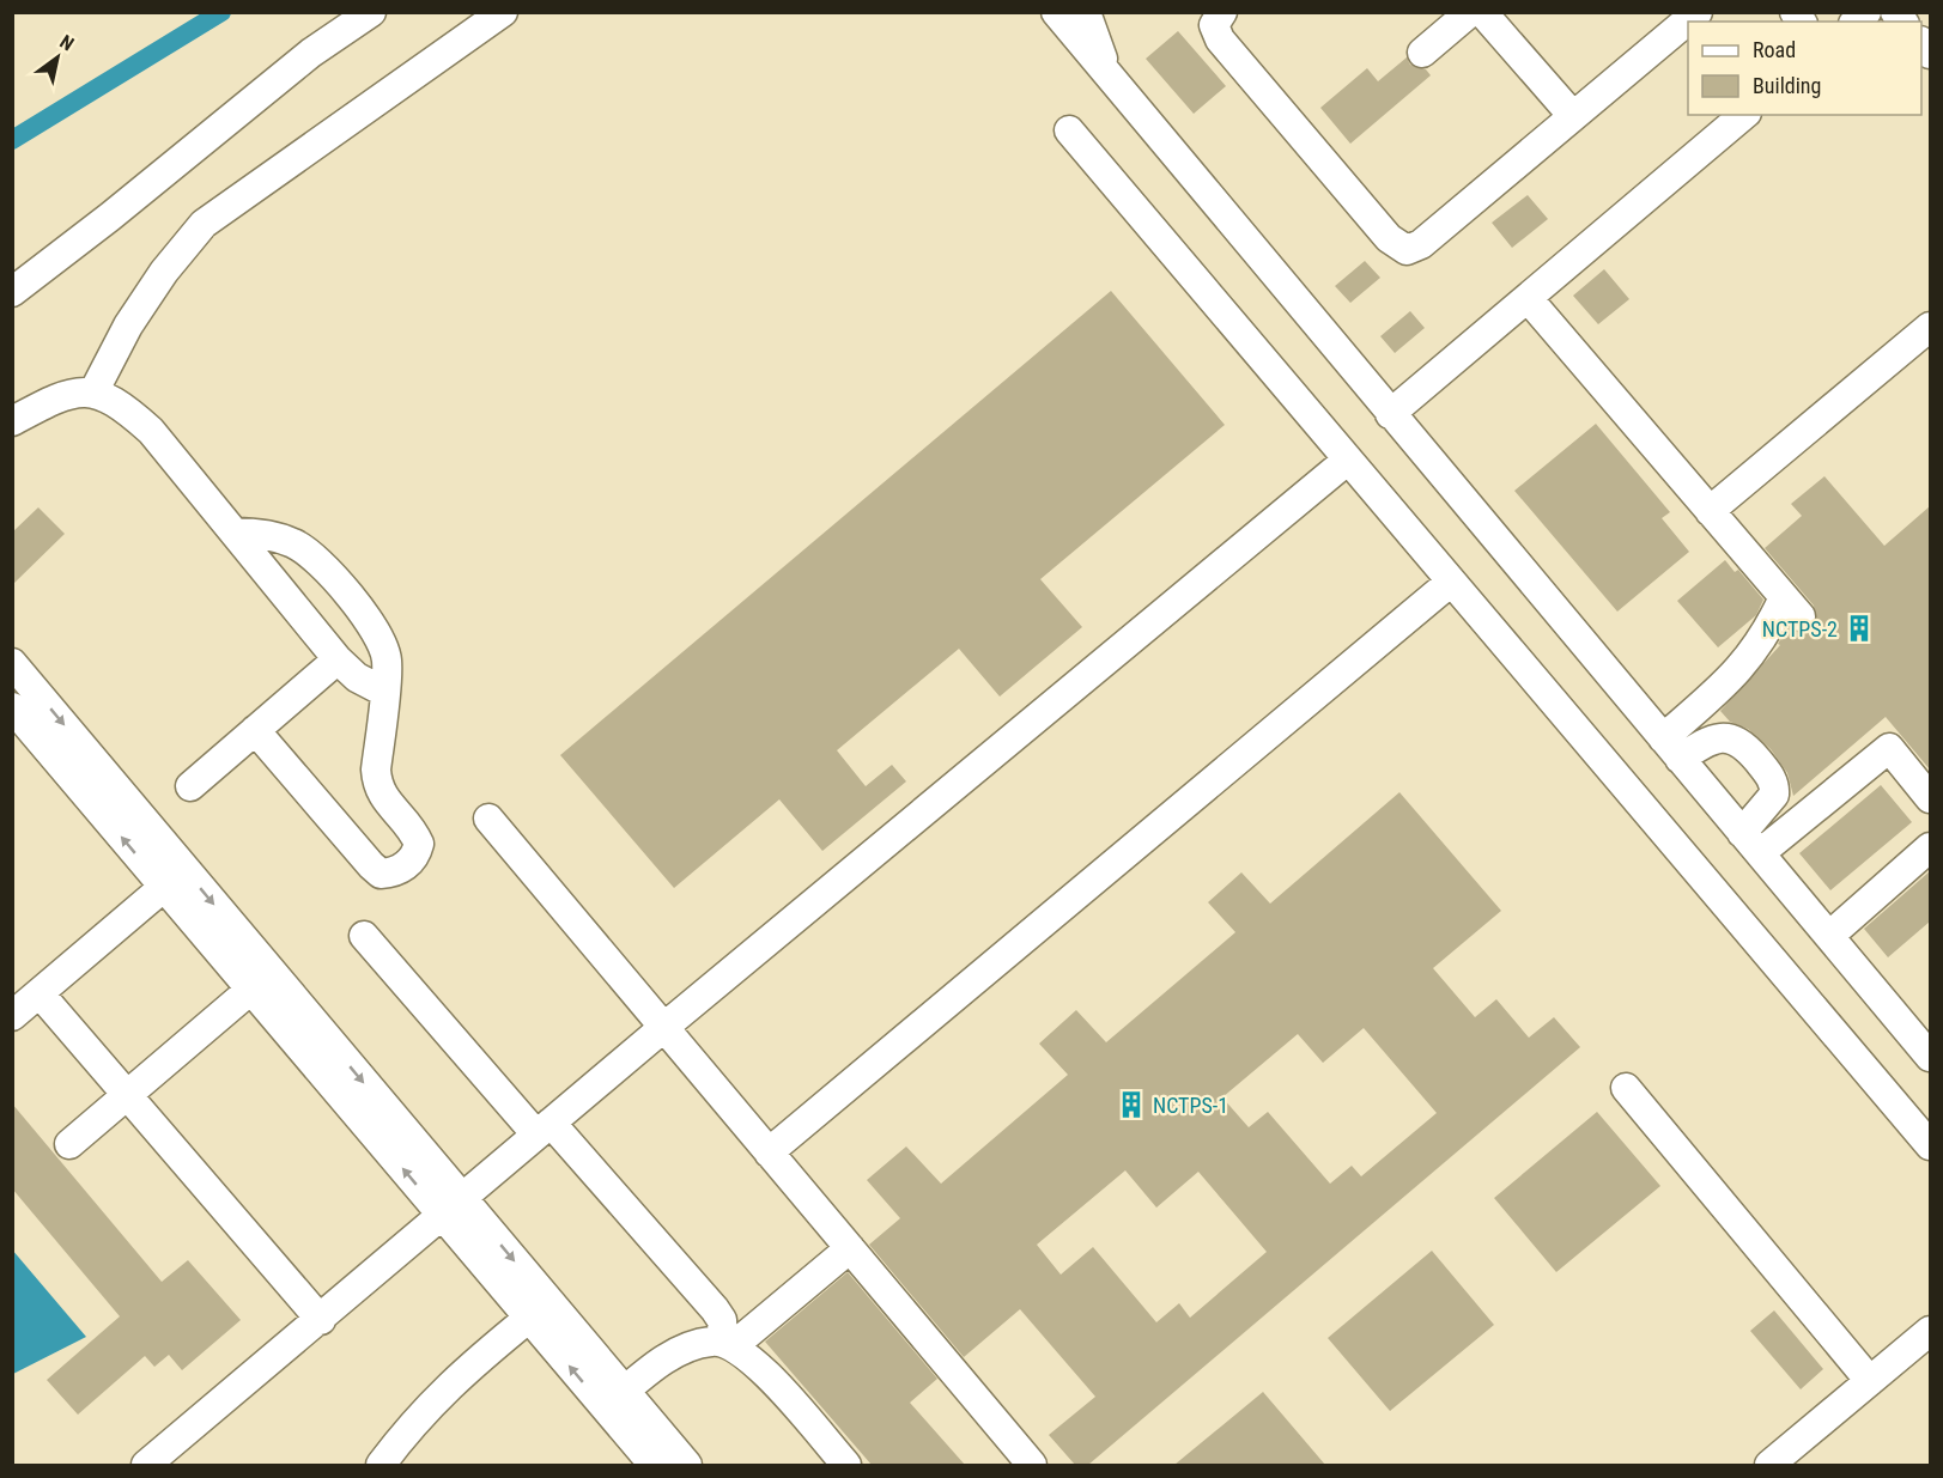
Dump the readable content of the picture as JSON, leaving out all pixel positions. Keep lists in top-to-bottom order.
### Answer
{
  "places": {
    "building": ["NCTPS-2", "NCTPS-1"]
  },
  "legend": ["Road", "Building"],
  "north": "top right"
}
